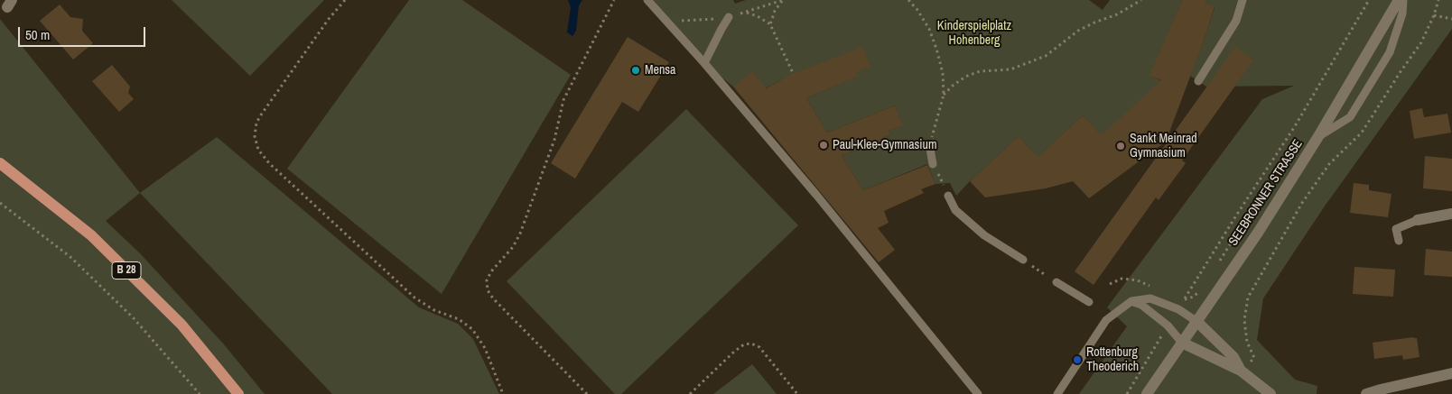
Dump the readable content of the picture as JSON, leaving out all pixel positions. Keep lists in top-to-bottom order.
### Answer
{
  "streets": {
    "main road": ["B 28"],
    "street": ["SEEBRONNER STRASSE"]
  },
  "parks": ["Kinderspielplatz Hohenberg"],
  "places": [
    "Mensa",
    "Paul-Klee-Gymnasium",
    "Sankt Meinrad Gymnasium",
    "Rottenburg Theoderich"
  ],
  "scale_bar": "50 m"
}
